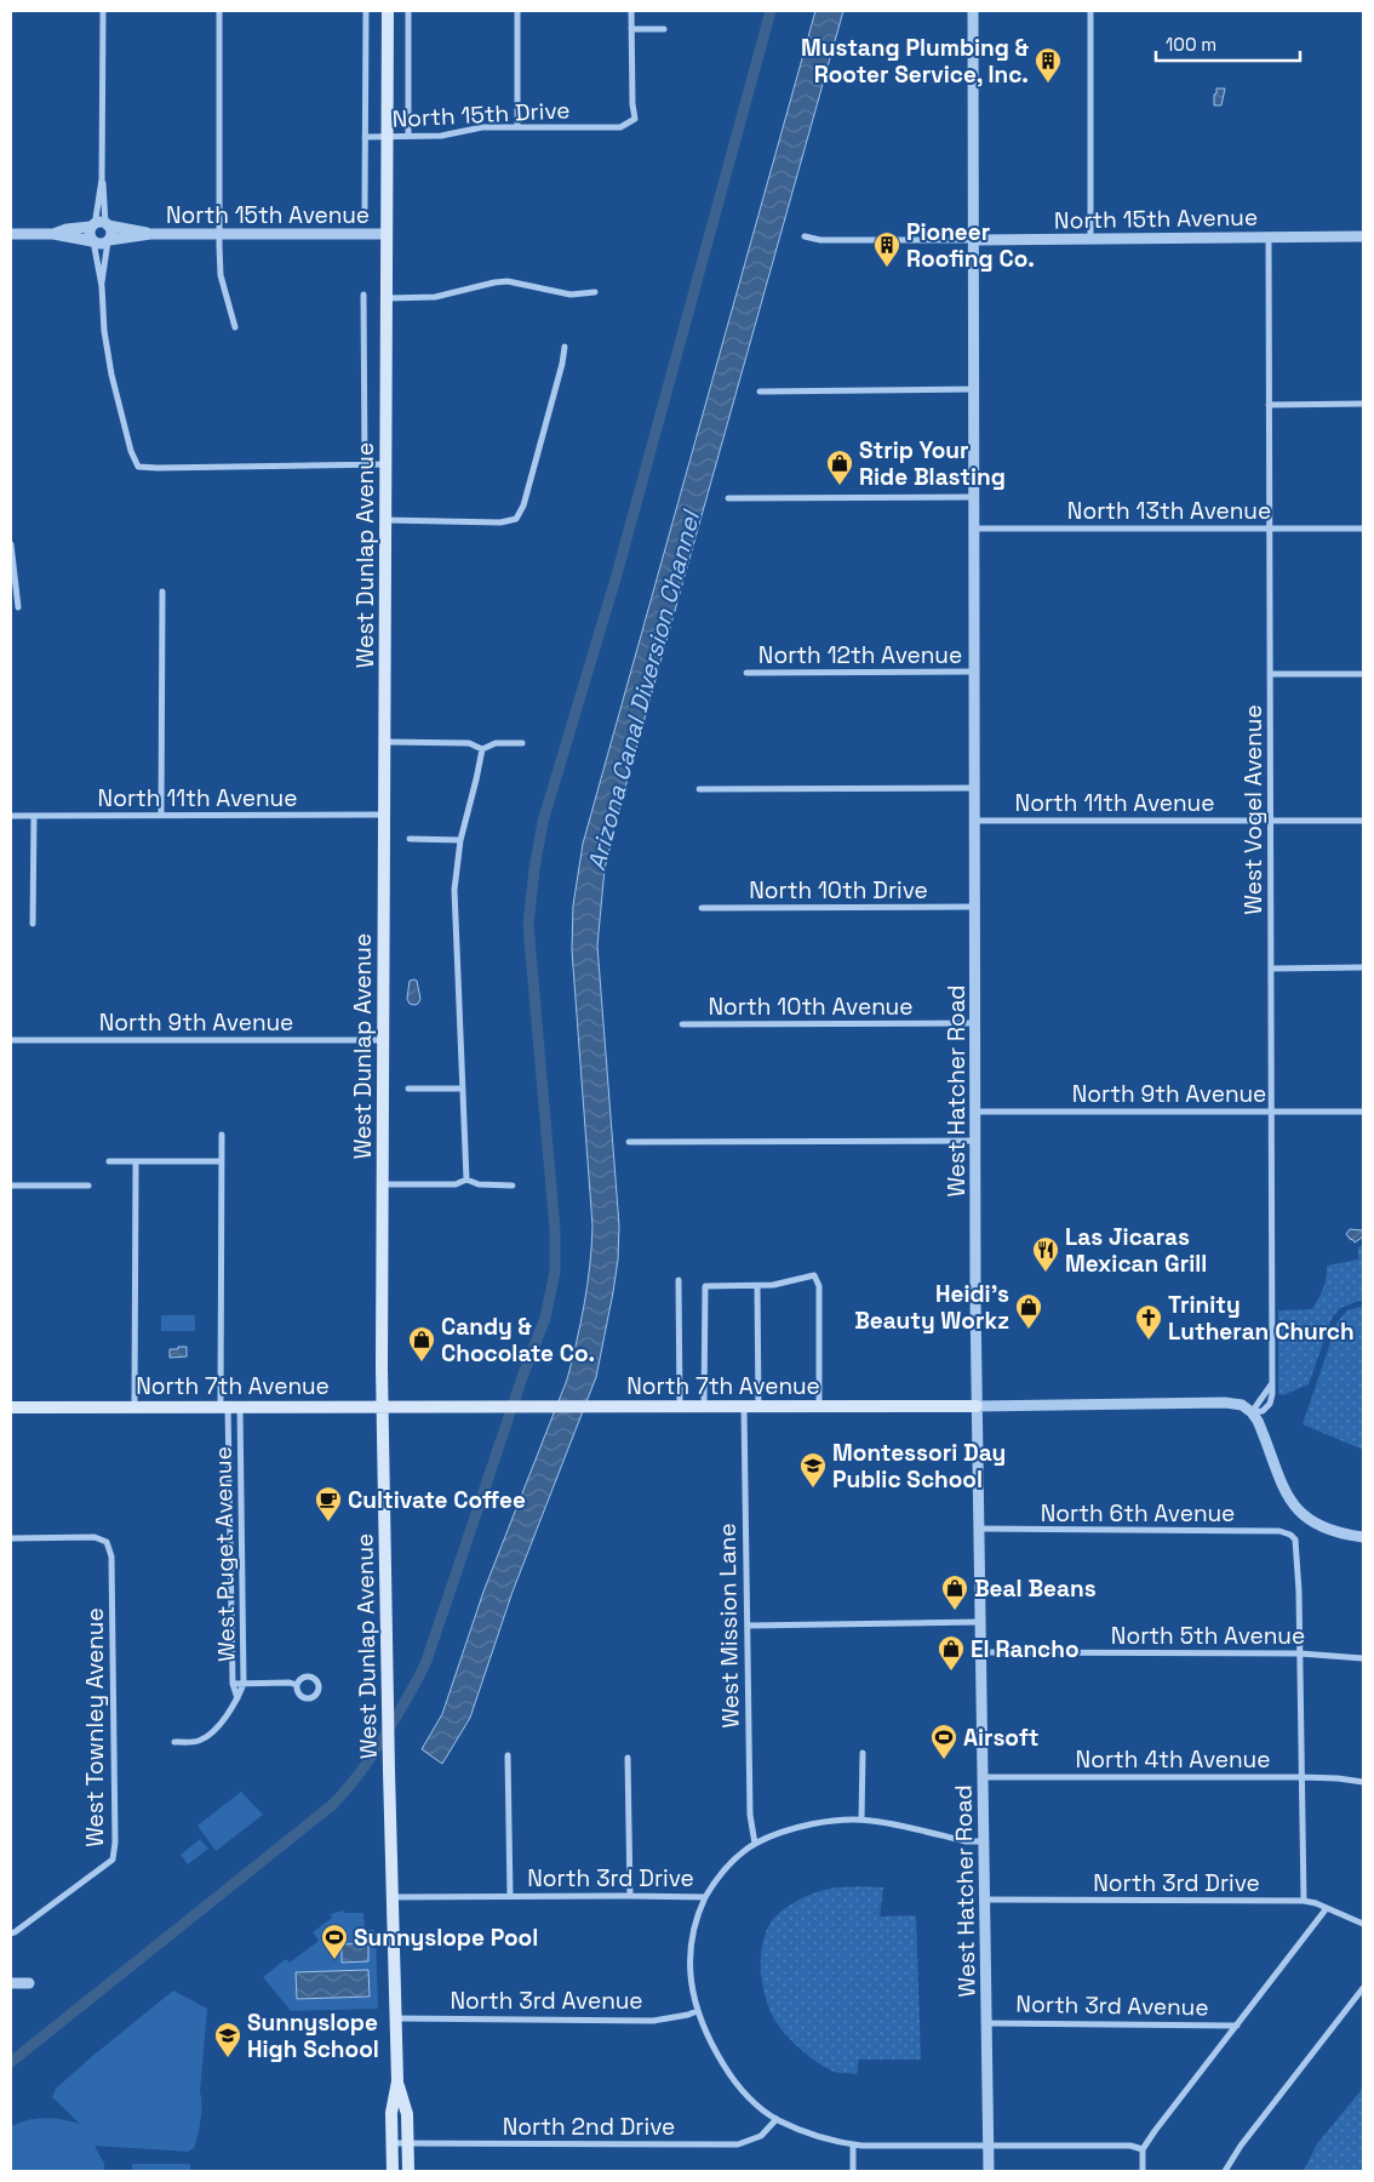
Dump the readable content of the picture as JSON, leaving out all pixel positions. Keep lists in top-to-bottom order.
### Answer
{
  "streets": {
    "main road": ["West Dunlap Avenue", "North 7th Avenue"],
    "street": [
      "North 15th Drive",
      "North 15th Avenue",
      "North 13th Avenue",
      "North 12th Avenue",
      "North 11th Avenue",
      "West Vogel Avenue",
      "North 10th Drive",
      "North 10th Avenue",
      "North 9th Avenue",
      "West Hatcher Road",
      "North 6th Avenue",
      "West Puget Avenue",
      "West Mission Lane",
      "North 5th Avenue",
      "West Townley Avenue",
      "North 4th Avenue",
      "North 3rd Drive",
      "North 3rd Avenue",
      "North 2nd Drive"
    ]
  },
  "crossings": [
    ["North 15th Drive", "West Dunlap Avenue"],
    ["North 15th Avenue", "West Dunlap Avenue"],
    ["North 15th Avenue", "West Vogel Avenue"],
    ["North 15th Avenue", "West Hatcher Road"],
    ["North 13th Avenue", "West Vogel Avenue"],
    ["North 13th Avenue", "West Hatcher Road"],
    ["West Dunlap Avenue", "North 11th Avenue"],
    ["West Dunlap Avenue", "North 9th Avenue"],
    ["West Dunlap Avenue", "North 7th Avenue"],
    ["West Dunlap Avenue", "North 3rd Drive"],
    ["West Dunlap Avenue", "North 3rd Avenue"],
    ["West Dunlap Avenue", "North 2nd Drive"],
    ["North 12th Avenue", "West Hatcher Road"],
    ["North 11th Avenue", "West Vogel Avenue"],
    ["North 11th Avenue", "West Hatcher Road"],
    ["West Vogel Avenue", "North 9th Avenue"],
    ["West Vogel Avenue", "North 7th Avenue"],
    ["North 10th Drive", "West Hatcher Road"],
    ["North 10th Avenue", "West Hatcher Road"],
    ["North 9th Avenue", "West Hatcher Road"],
    ["West Hatcher Road", "North 7th Avenue"],
    ["West Hatcher Road", "North 6th Avenue"],
    ["West Hatcher Road", "North 5th Avenue"],
    ["West Hatcher Road", "North 4th Avenue"],
    ["West Hatcher Road", "North 3rd Drive"],
    ["West Hatcher Road", "North 3rd Avenue"],
    ["North 7th Avenue", "West Puget Avenue"],
    ["North 7th Avenue", "West Mission Lane"],
    ["North 6th Avenue", "North 5th Avenue"],
    ["West Mission Lane", "North 3rd Drive"]
  ],
  "water": ["Arizona Canal Diversion Channel"],
  "places": {
    "building": ["Mustang Plumbing & Rooter Service, Inc.", "Pioneer Roofing Co."],
    "shop": [
      "Strip Your Ride Blasting",
      "Heidi's Beauty Workz",
      "Candy & Chocolate Co.",
      "Beal Beans",
      "El Rancho"
    ],
    "restaurant": ["Las Jicaras Mexican Grill"],
    "church": ["Trinity Lutheran Church"],
    "school or university": ["Montessori Day Public School", "Sunnyslope High School"],
    "cafe": ["Cultivate Coffee"],
    "sports": ["Airsoft", "Sunnyslope Pool"]
  },
  "scale_bar": "100 m"
}
